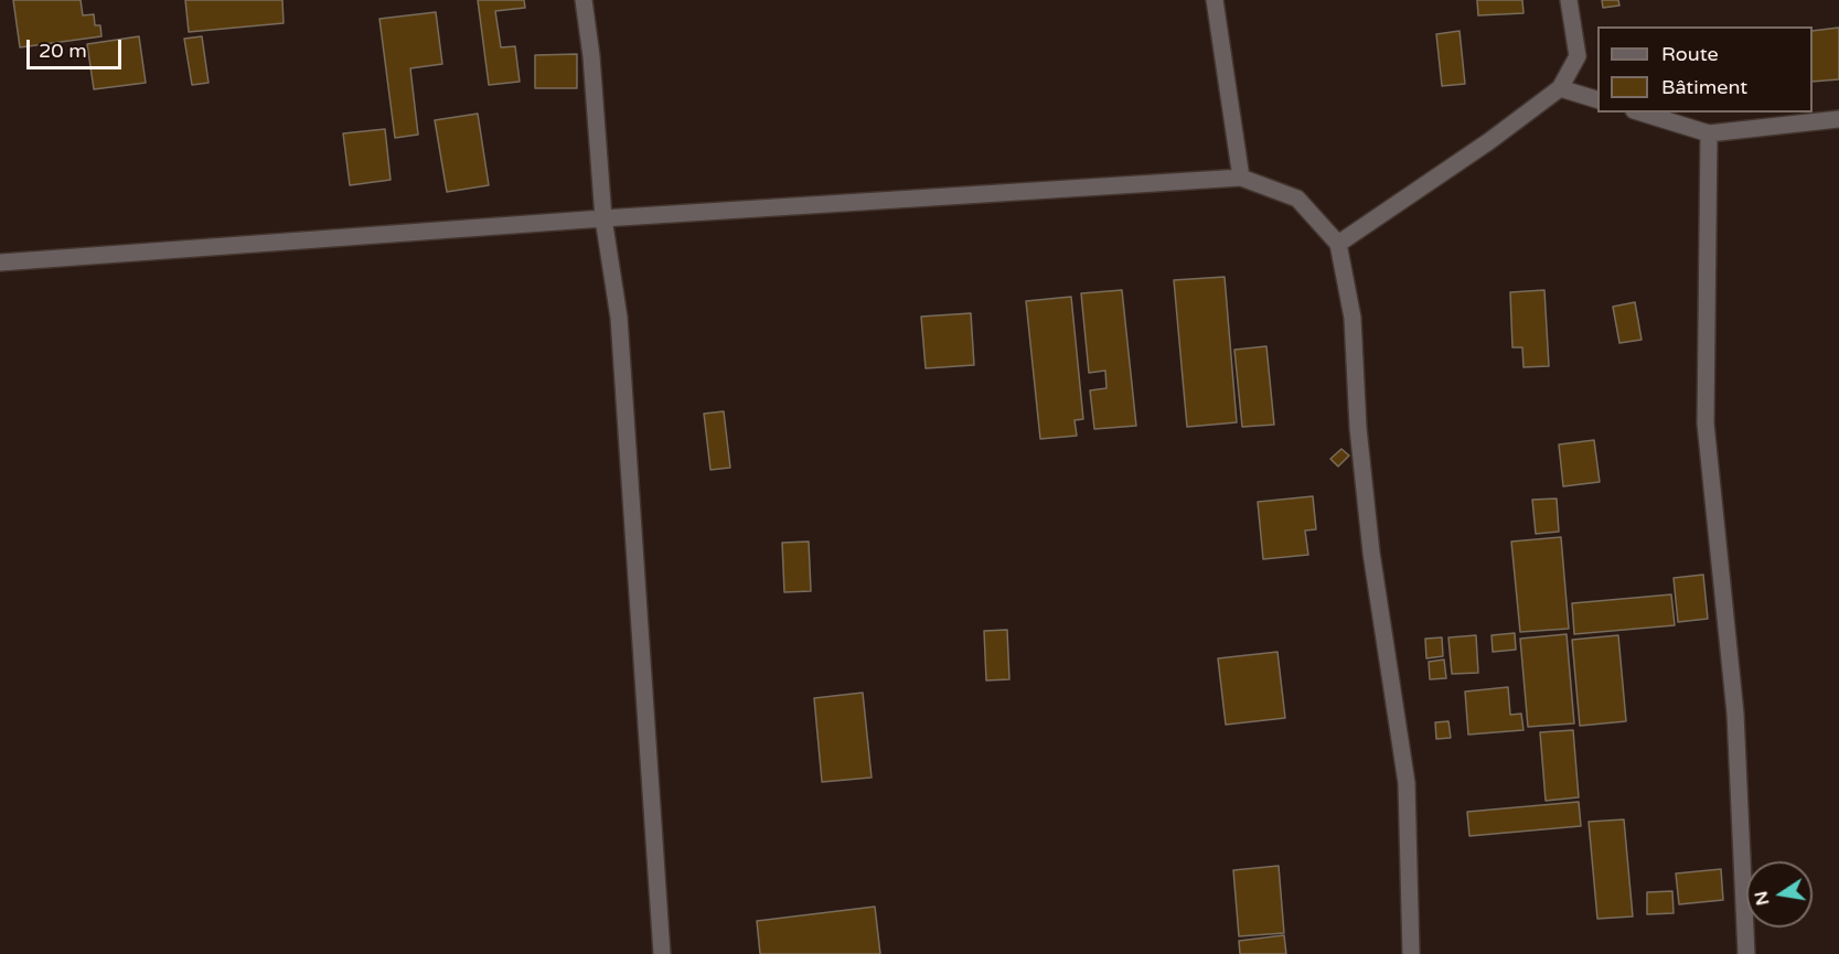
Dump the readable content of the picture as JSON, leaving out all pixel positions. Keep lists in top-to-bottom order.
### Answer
{
  "legend": ["Route", "Bâtiment"],
  "scale_bar": "20 m",
  "north": "left"
}
